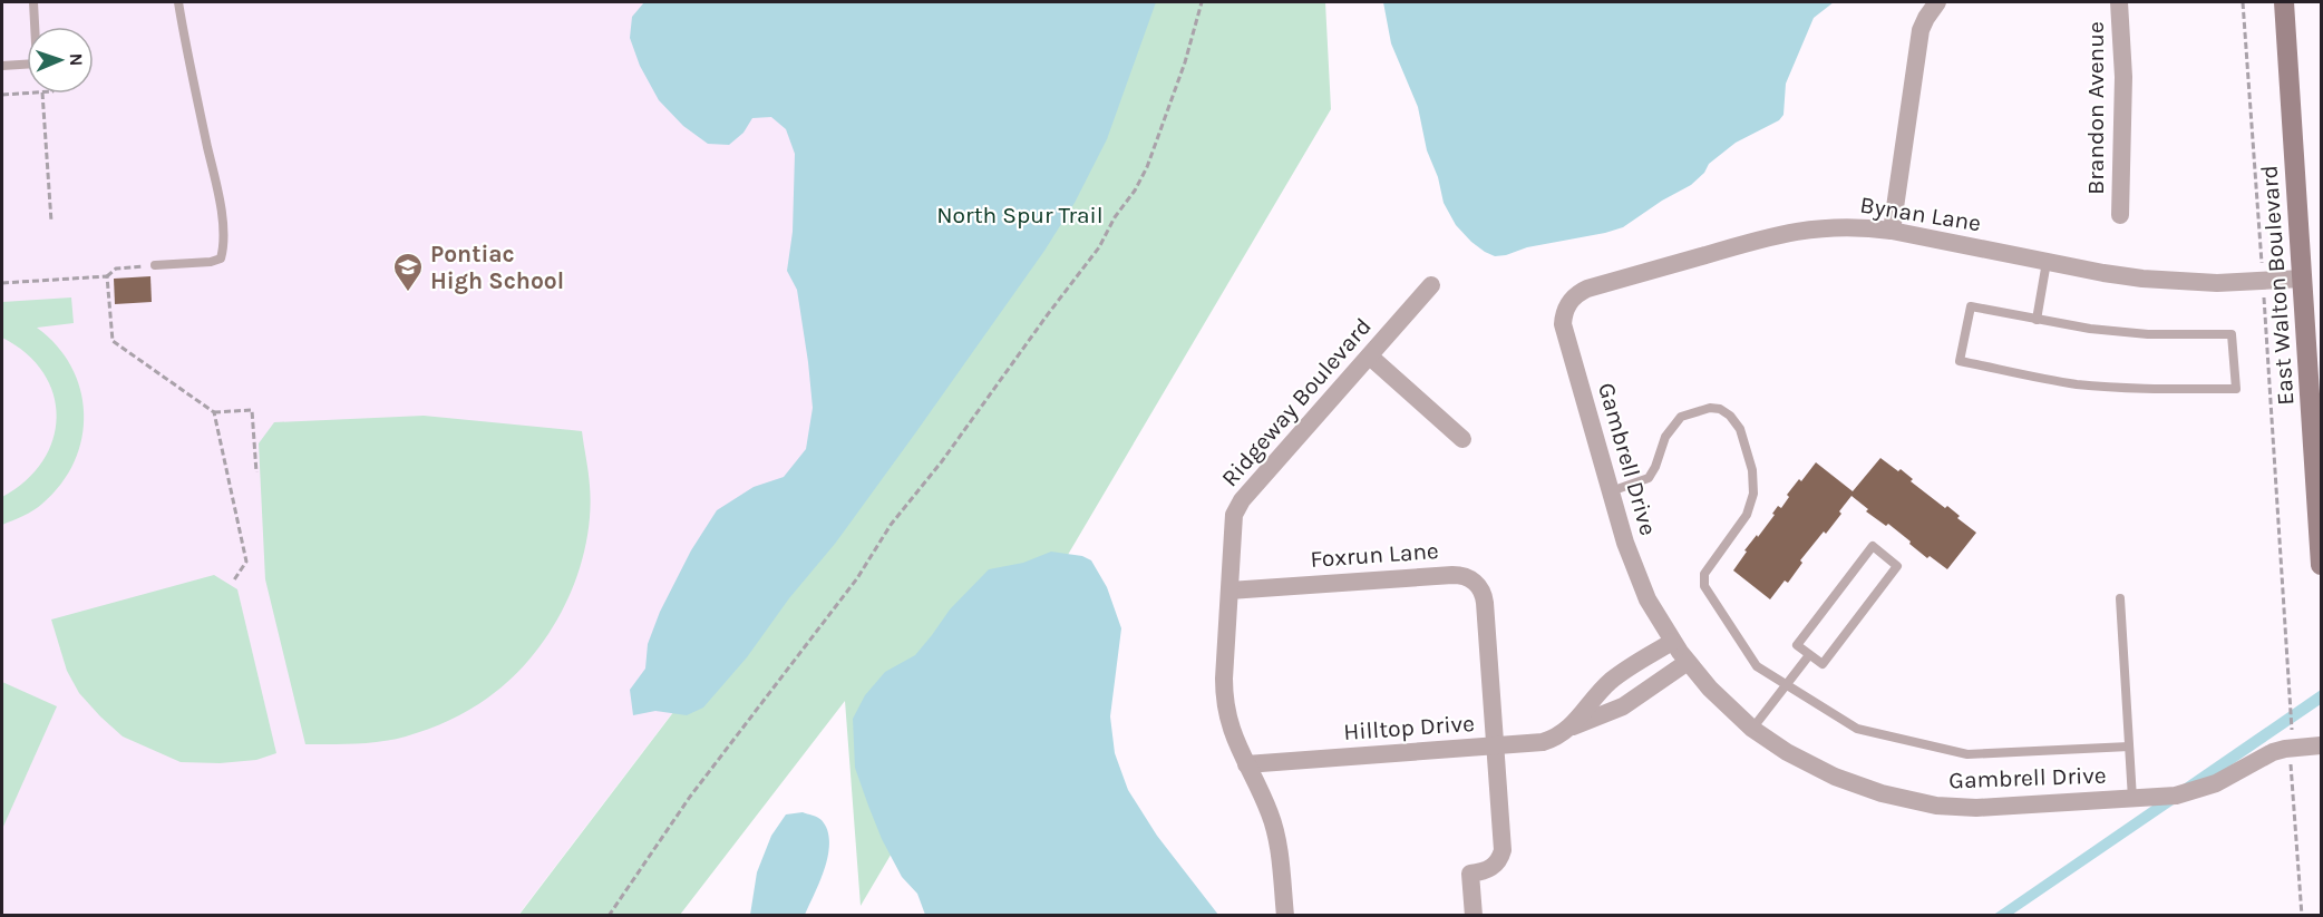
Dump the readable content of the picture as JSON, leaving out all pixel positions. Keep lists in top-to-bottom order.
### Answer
{
  "streets": {
    "main road": ["East Walton Boulevard"],
    "street": [
      "Brandon Avenue",
      "Bynan Lane",
      "Ridgeway Boulevard",
      "Gambrell Drive",
      "Foxrun Lane",
      "Hilltop Drive"
    ]
  },
  "crossings": [
    ["Bynan Lane", "East Walton Boulevard"],
    ["Bynan Lane", "Gambrell Drive"],
    ["Ridgeway Boulevard", "Foxrun Lane"],
    ["Ridgeway Boulevard", "Hilltop Drive"],
    ["Gambrell Drive", "Hilltop Drive"],
    ["Foxrun Lane", "Hilltop Drive"]
  ],
  "parks": ["North Spur Trail"],
  "places": {
    "school or university": ["Pontiac High School"]
  },
  "north": "right"
}
